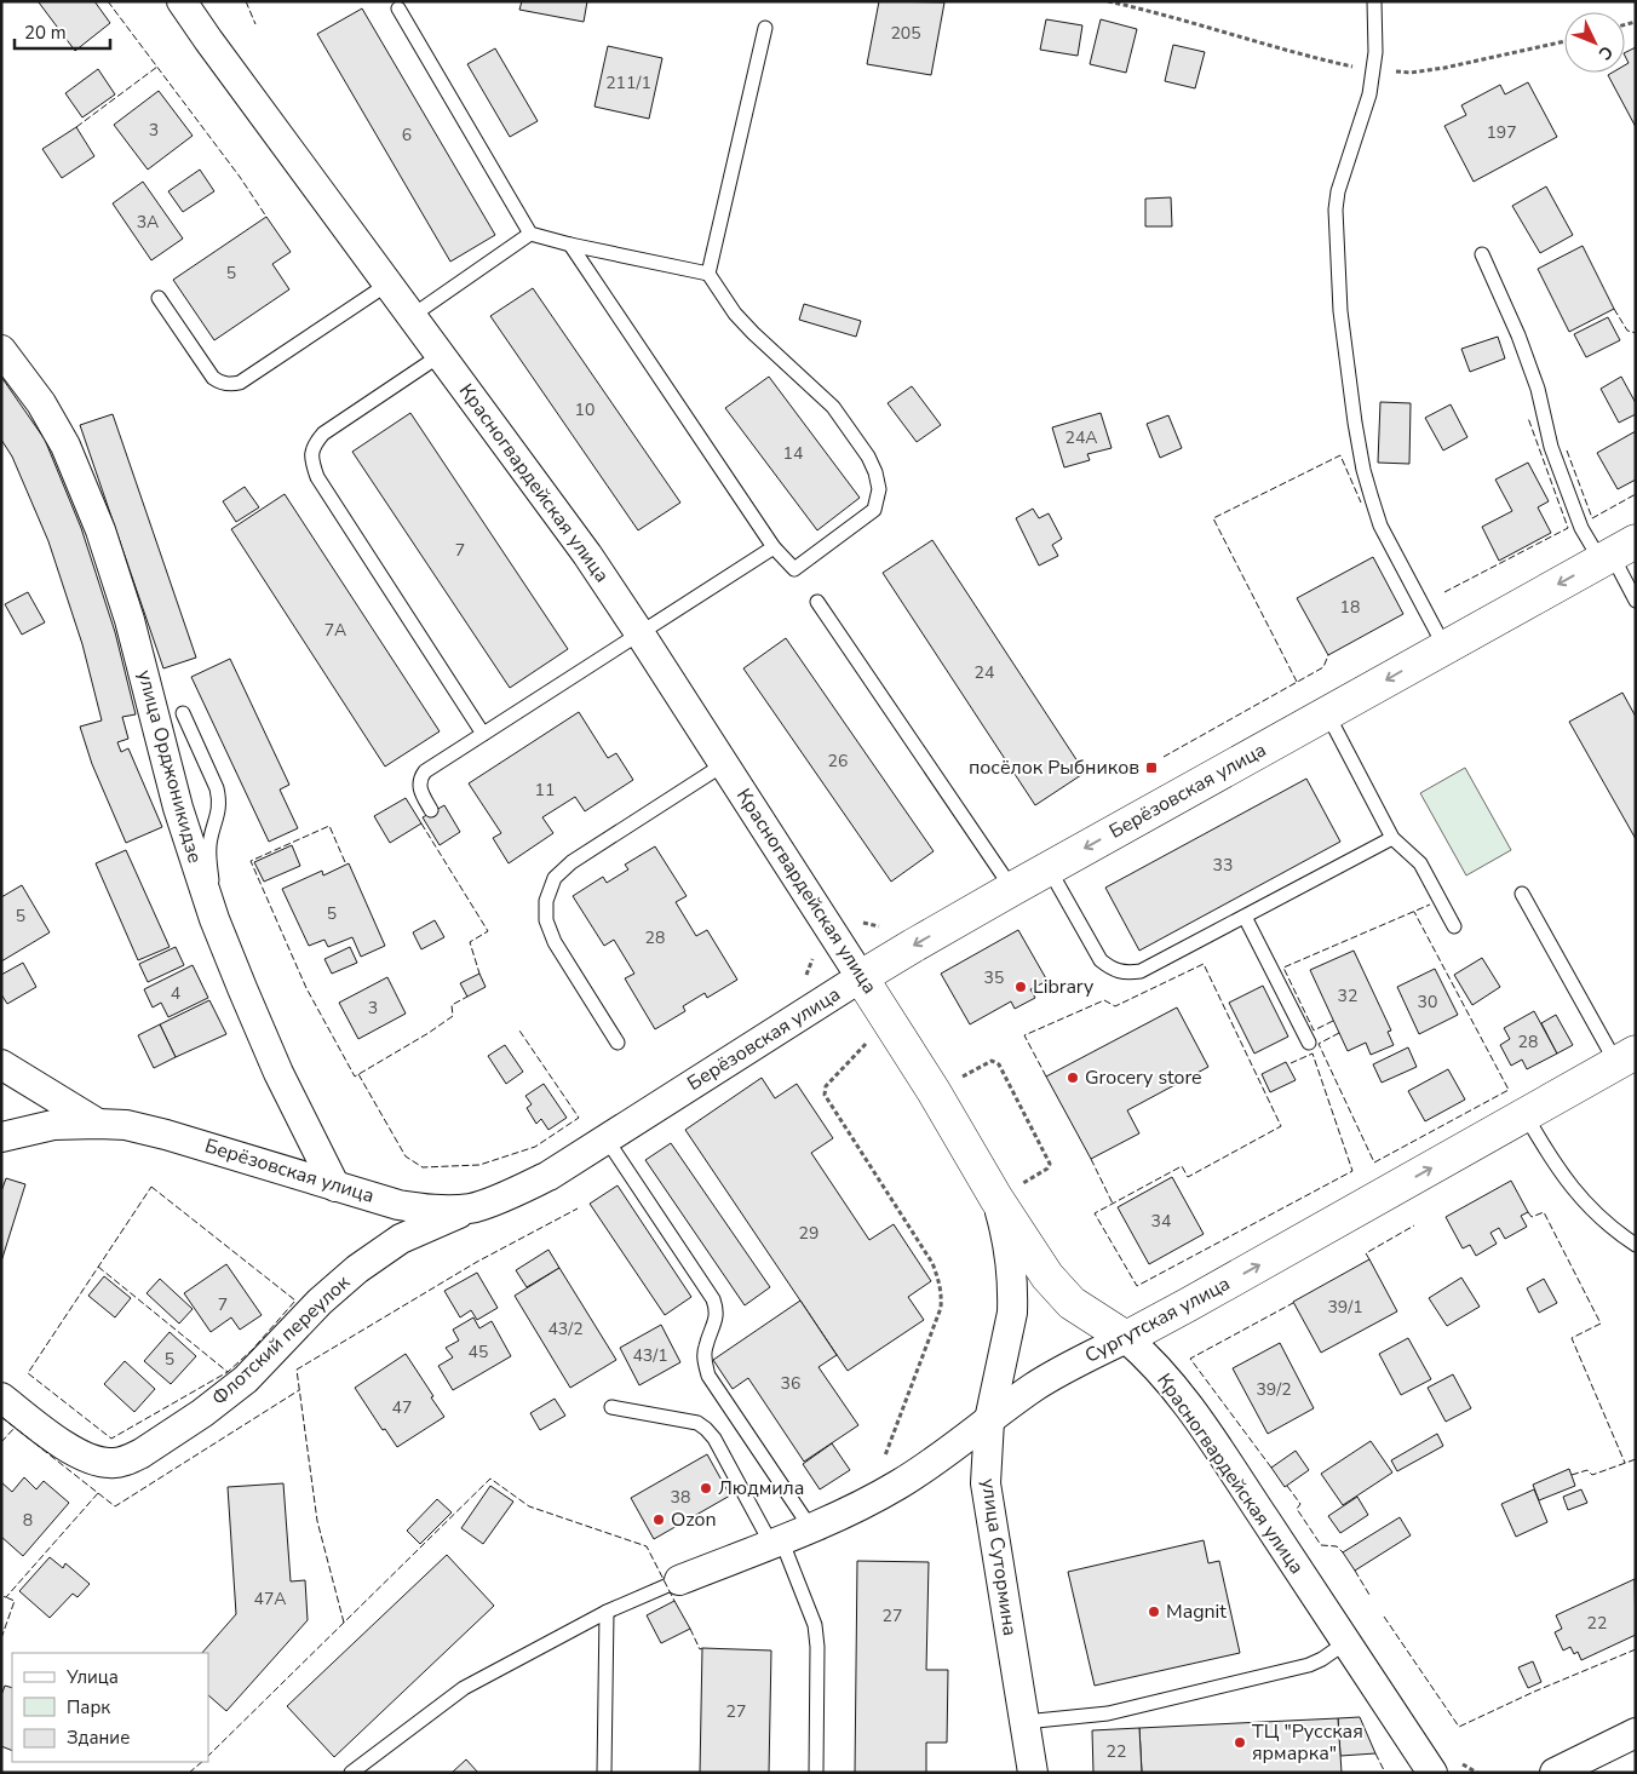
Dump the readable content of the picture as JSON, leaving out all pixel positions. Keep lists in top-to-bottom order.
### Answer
{
  "streets": {
    "street": [
      "Красногвардейская улица",
      "улица Орджоникидзе",
      "Берёзовская улица",
      "Сургутская улица",
      "Флотский переулок",
      "улица Сутормина"
    ]
  },
  "crossings": [
    ["Красногвардейская улица", "Берёзовская улица"],
    ["Красногвардейская улица", "Сургутская улица"],
    ["Красногвардейская улица", "улица Сутормина"],
    ["улица Орджоникидзе", "Берёзовская улица"],
    ["Берёзовская улица", "Флотский переулок"],
    ["Сургутская улица", "улица Сутормина"]
  ],
  "one_way": ["Берёзовская улица", "Сургутская улица"],
  "places": {
    "transit": ["посёлок Рыбников"],
    "other": [
      "Library",
      "Grocery store",
      "Людмила",
      "Ozon",
      "Magnit",
      "ТЦ \"Русская ярмарка\""
    ]
  },
  "house_numbers": [
    "205",
    "211/1",
    "3",
    "197",
    "6",
    "3А",
    "5",
    "10",
    "24А",
    "14",
    "7",
    "18",
    "7А",
    "24",
    "26",
    "11",
    "33",
    "5",
    "5",
    "28",
    "35",
    "4",
    "32",
    "30",
    "3",
    "28",
    "34",
    "29",
    "7",
    "39/1",
    "43/2",
    "45",
    "43/1",
    "5",
    "36",
    "39/2",
    "47",
    "38",
    "8",
    "47А",
    "27",
    "22",
    "27",
    "22"
  ],
  "legend": ["Улица", "Парк", "Здание"],
  "scale_bar": "20 m",
  "north": "bottom right"
}
